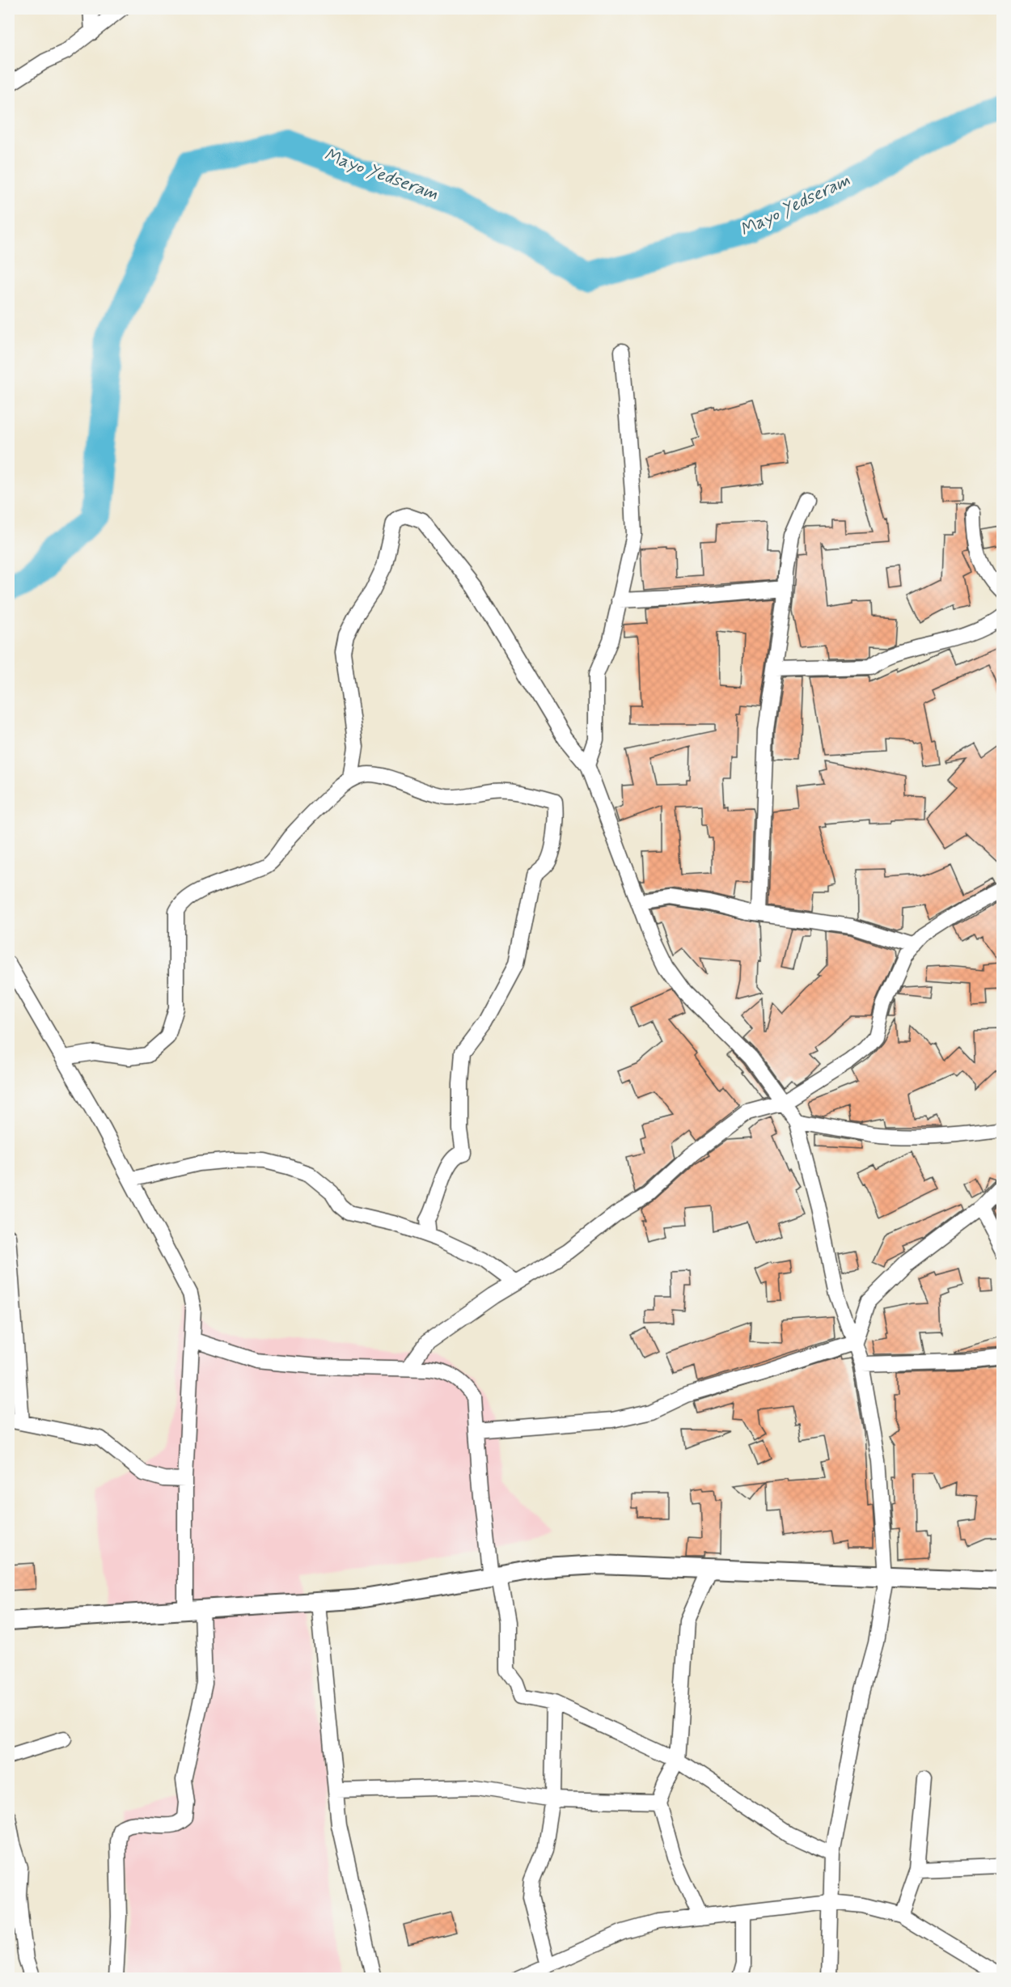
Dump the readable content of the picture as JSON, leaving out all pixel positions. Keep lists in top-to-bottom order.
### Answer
{
  "water": ["Mayo Yedseram"]
}
